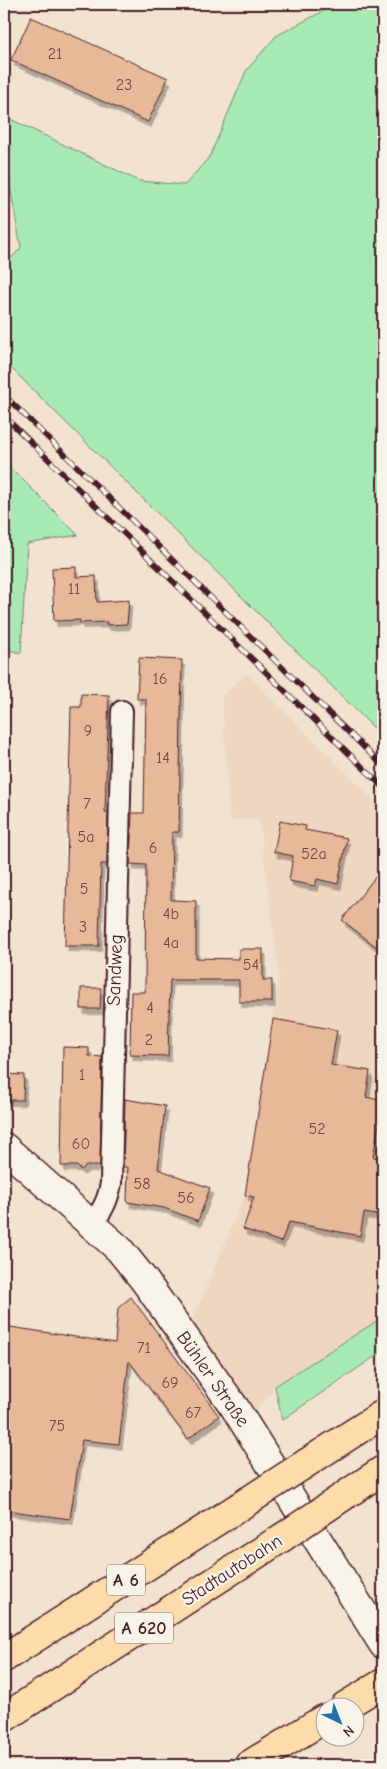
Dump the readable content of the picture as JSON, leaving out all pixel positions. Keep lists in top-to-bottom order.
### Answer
{
  "streets": {
    "highway": ["Stadtautobahn", "A 6", "A 620"],
    "main road": ["Bühler Straße"],
    "street": ["Sandweg"]
  },
  "crossings": [
    ["Sandweg", "Bühler Straße"]
  ],
  "house_numbers": [
    "21",
    "23",
    "11",
    "16",
    "9",
    "14",
    "7",
    "5a",
    "6",
    "52a",
    "5",
    "4b",
    "3",
    "4a",
    "54",
    "4",
    "2",
    "1",
    "52",
    "60",
    "58",
    "56",
    "71",
    "69",
    "67",
    "75"
  ],
  "north": "bottom right"
}
